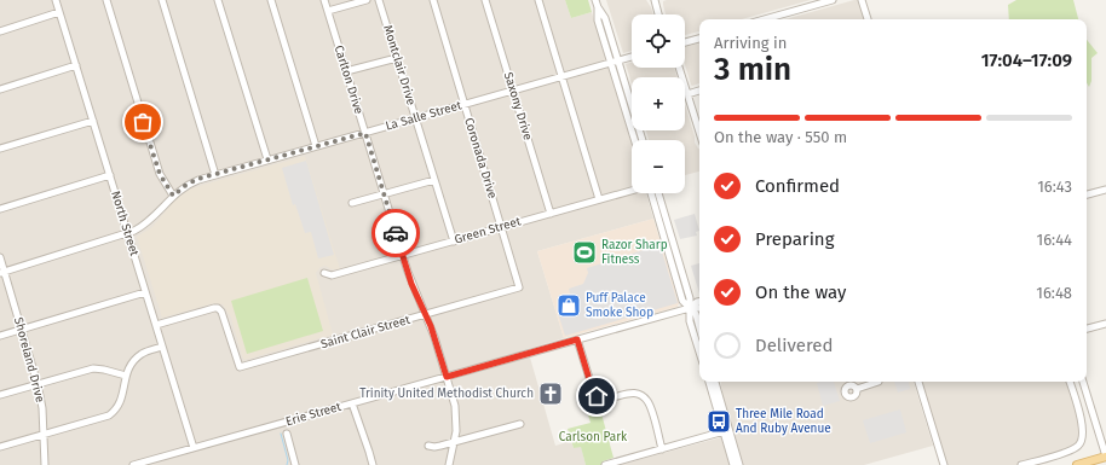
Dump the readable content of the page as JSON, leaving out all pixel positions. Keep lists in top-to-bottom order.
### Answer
{
  "streets": {
    "street": [
      "Montclair Drive",
      "Carlton Drive",
      "Saxony Drive",
      "La Salle Street",
      "Coronada Drive",
      "North Street",
      "Green Street",
      "Saint Clair Street",
      "Shoreland Drive",
      "Erie Street"
    ]
  },
  "crossings": [
    ["Montclair Drive", "La Salle Street"],
    ["Montclair Drive", "Green Street"],
    ["Carlton Drive", "La Salle Street"],
    ["Carlton Drive", "Green Street"],
    ["Carlton Drive", "Saint Clair Street"],
    ["Carlton Drive", "Erie Street"],
    ["Saxony Drive", "La Salle Street"],
    ["Saxony Drive", "Green Street"],
    ["La Salle Street", "Coronada Drive"],
    ["La Salle Street", "North Street"],
    ["La Salle Street", "Shoreland Drive"],
    ["Coronada Drive", "Green Street"],
    ["Coronada Drive", "Saint Clair Street"],
    ["North Street", "Saint Clair Street"],
    ["North Street", "Erie Street"]
  ],
  "parks": ["Carlson Park"],
  "places": {
    "sports": ["Razor Sharp Fitness"],
    "shop": ["Puff Palace Smoke Shop"],
    "church": ["Trinity United Methodist Church"],
    "bus stop": ["Three Mile Road And Ruby Avenue"]
  },
  "page": {
    "map_buttons": ["+", "−"],
    "heading": ["3 min", "Arriving in", "17:04–17:09"],
    "bar": "On the way · 550 m",
    "list": [
      ["Confirmed", "16:43"],
      ["Preparing", "16:44"],
      ["On the way", "16:48"],
      "Delivered"
    ]
  }
}
